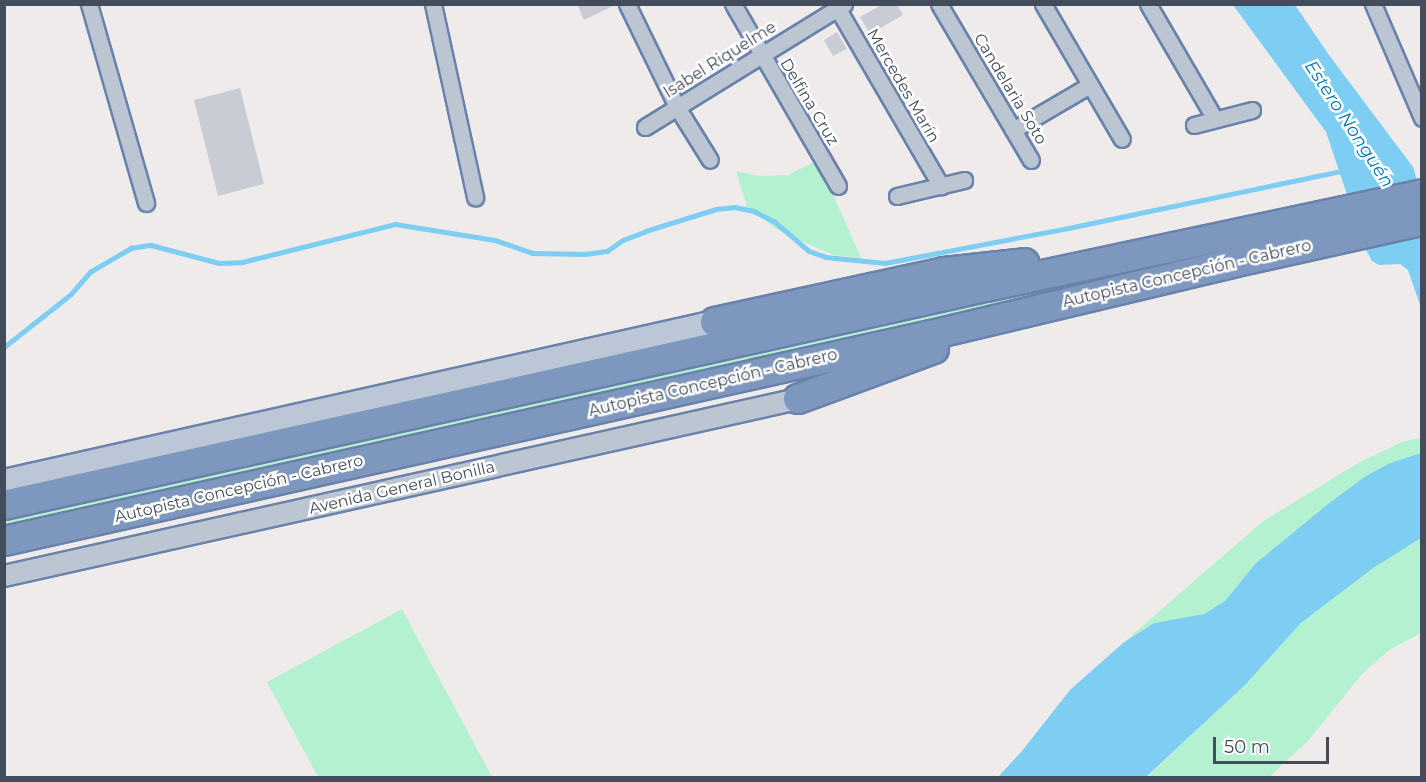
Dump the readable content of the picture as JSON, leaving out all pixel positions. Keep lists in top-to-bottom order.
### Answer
{
  "streets": {
    "highway": ["Autopista Concepción - Cabrero"],
    "street": [
      "Isabel Riquelme",
      "Mercedes Marín",
      "Candelaria Soto",
      "Delfina Cruz",
      "Avenida General Bonilla"
    ]
  },
  "crossings": [
    ["Isabel Riquelme", "Mercedes Marín"],
    ["Isabel Riquelme", "Delfina Cruz"]
  ],
  "water": ["Estero Nonguén"],
  "scale_bar": "50 m"
}
